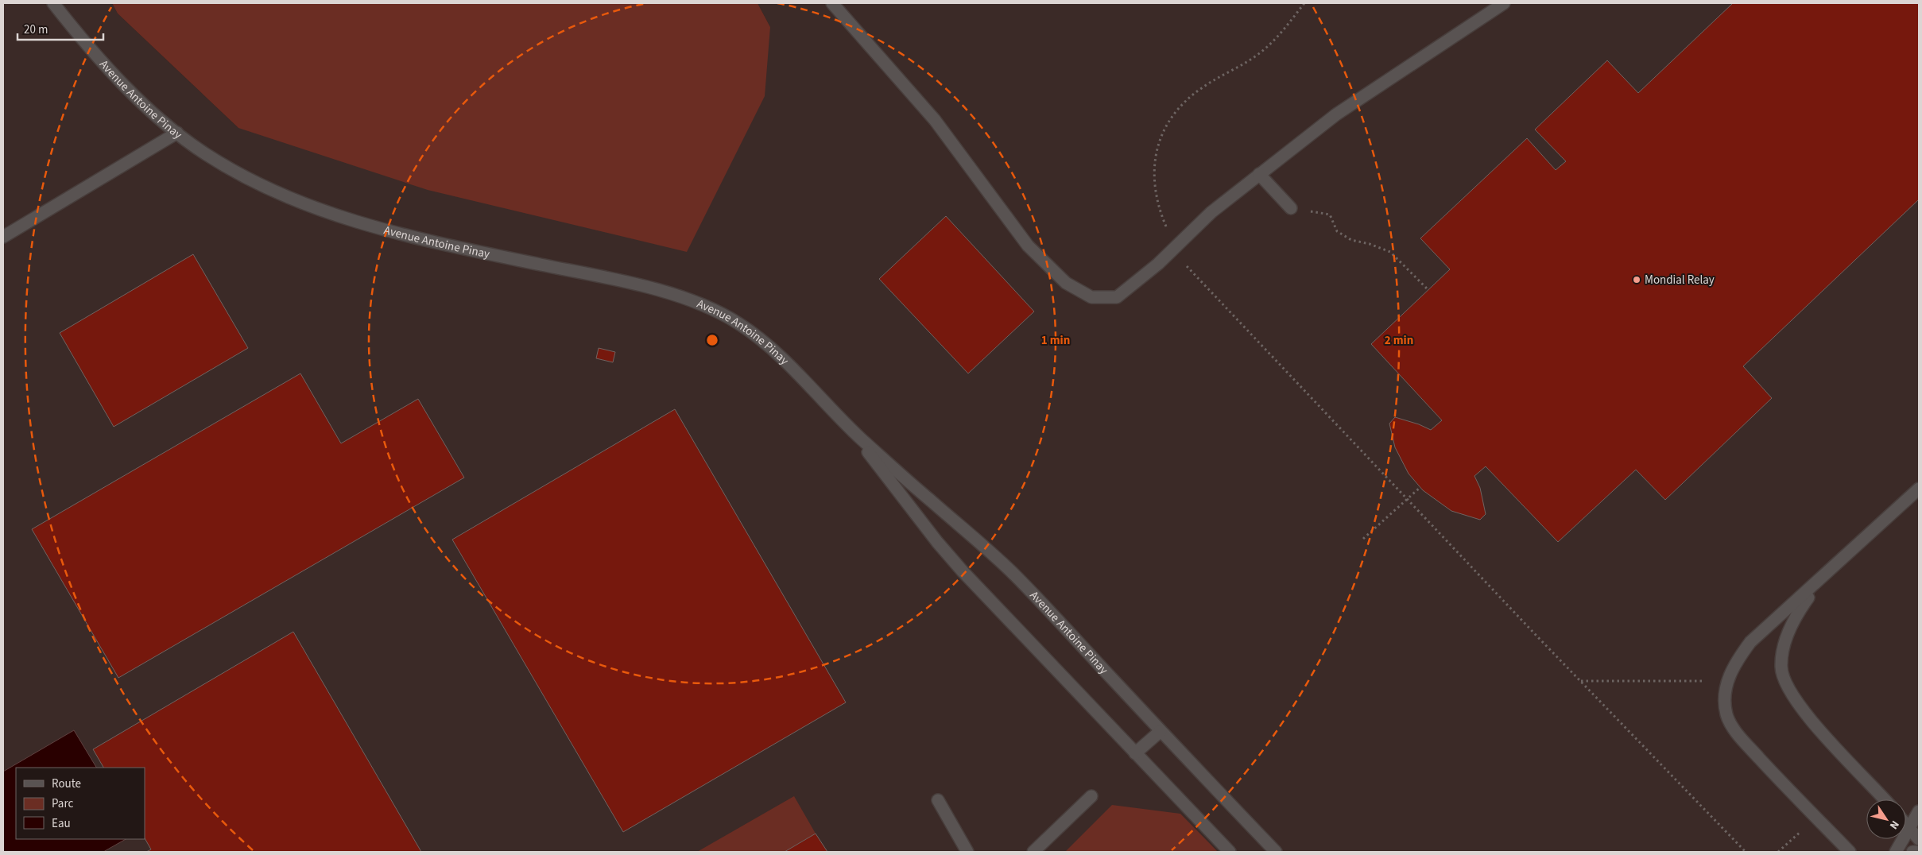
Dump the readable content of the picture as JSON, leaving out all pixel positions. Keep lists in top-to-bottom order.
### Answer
{
  "streets": {
    "street": ["Avenue Antoine Pinay"]
  },
  "places": ["Mondial Relay"],
  "legend": ["Route", "Parc", "Eau"],
  "scale_bar": "20 m",
  "north": "bottom right",
  "rings": ["1 min", "2 min"]
}
